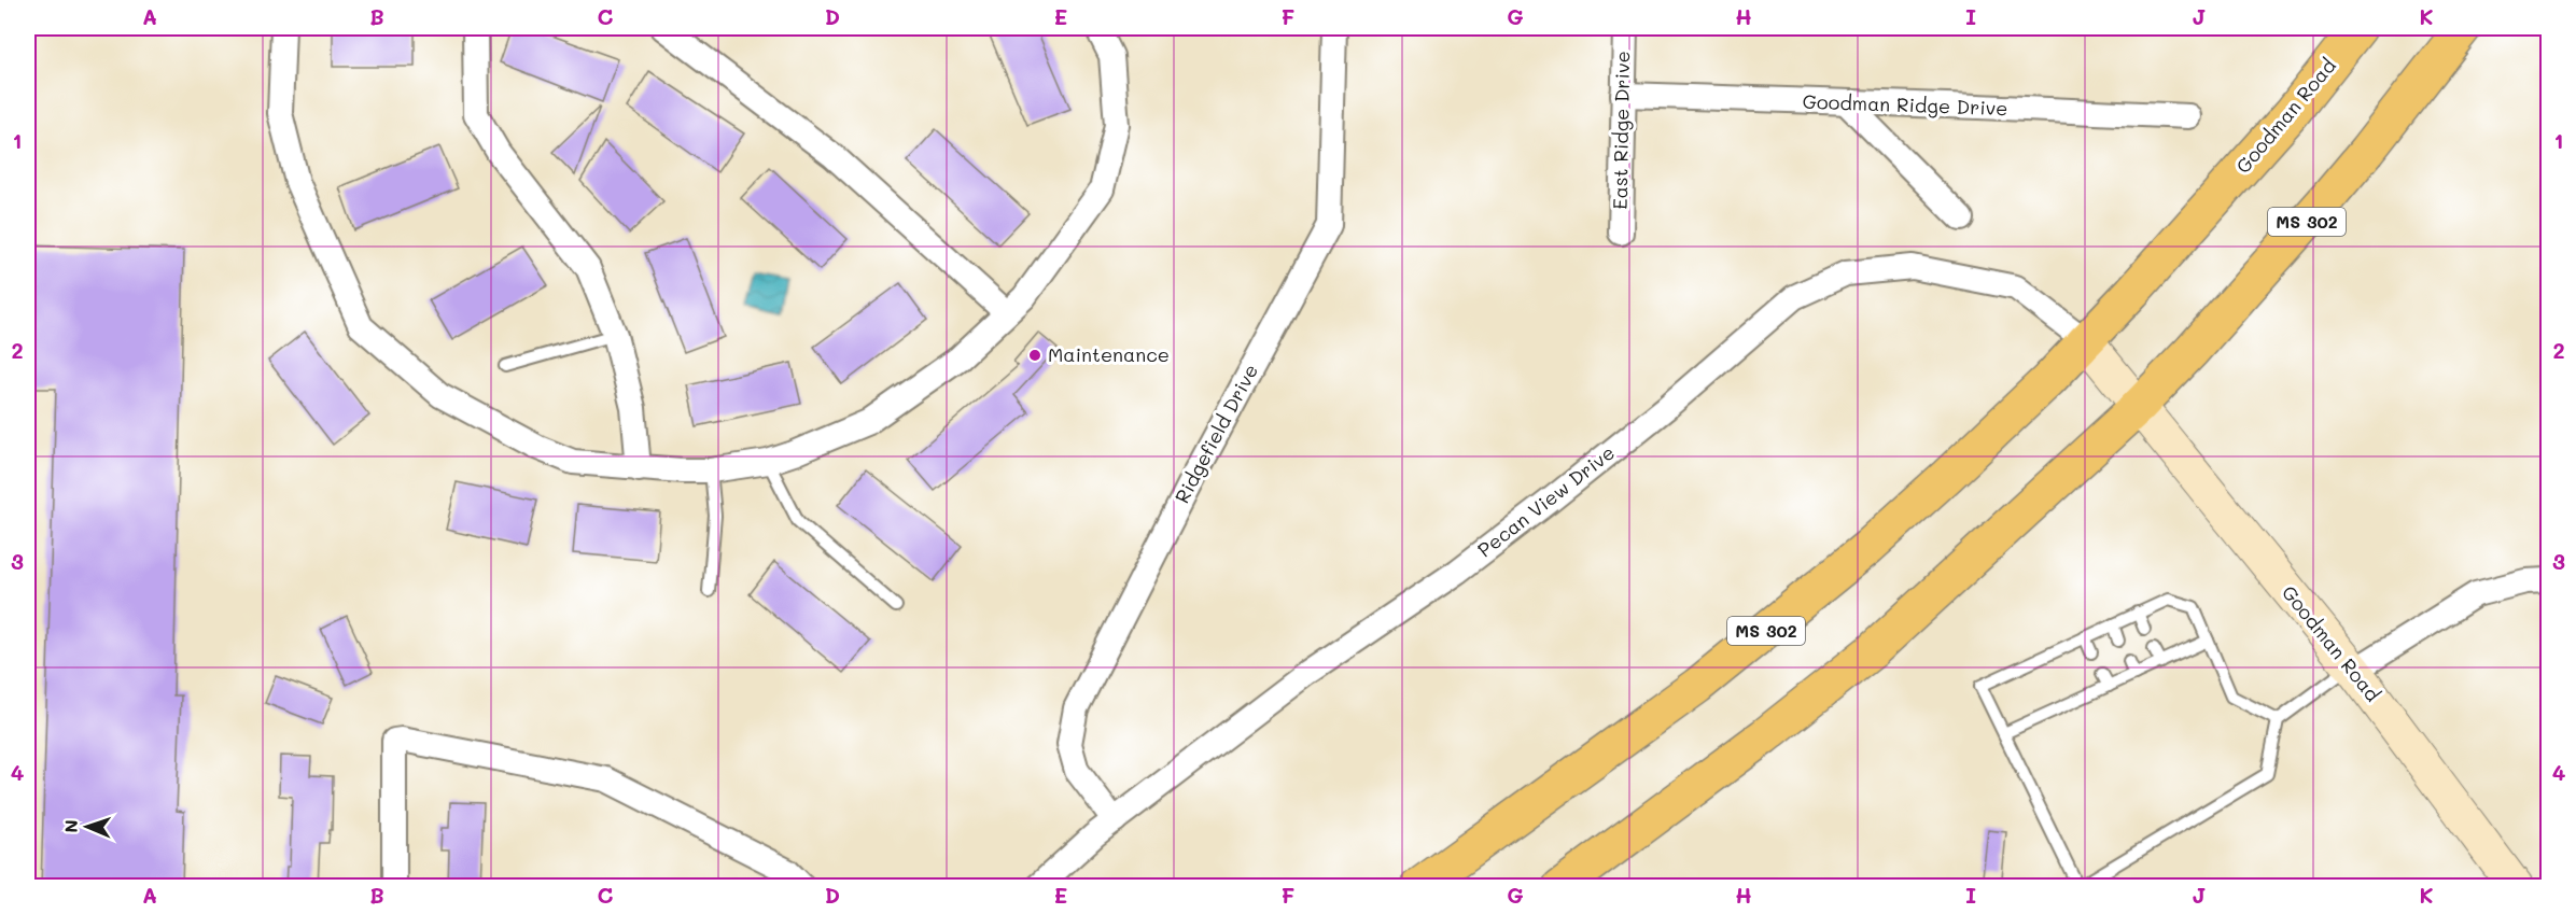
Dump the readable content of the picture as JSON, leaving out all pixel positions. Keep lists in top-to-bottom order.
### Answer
{
  "streets": {
    "highway": ["Goodman Road", "MS 302"],
    "street": [
      "Goodman Ridge Drive",
      "East Ridge Drive",
      "Ridgefield Drive",
      "Pecan View Drive"
    ]
  },
  "crossings": [
    ["Goodman Ridge Drive", "East Ridge Drive"],
    ["Goodman Road", "MS 302"],
    ["Goodman Road", "Pecan View Drive"],
    ["MS 302", "Pecan View Drive"],
    ["Ridgefield Drive", "Pecan View Drive"]
  ],
  "places": ["Maintenance"],
  "north": "left",
  "grid": {
    "columns": [
      "A",
      "B",
      "C",
      "D",
      "E",
      "F",
      "G",
      "H",
      "I",
      "J",
      "K"
    ],
    "rows": [
      "1",
      "2",
      "3",
      "4"
    ]
  }
}
